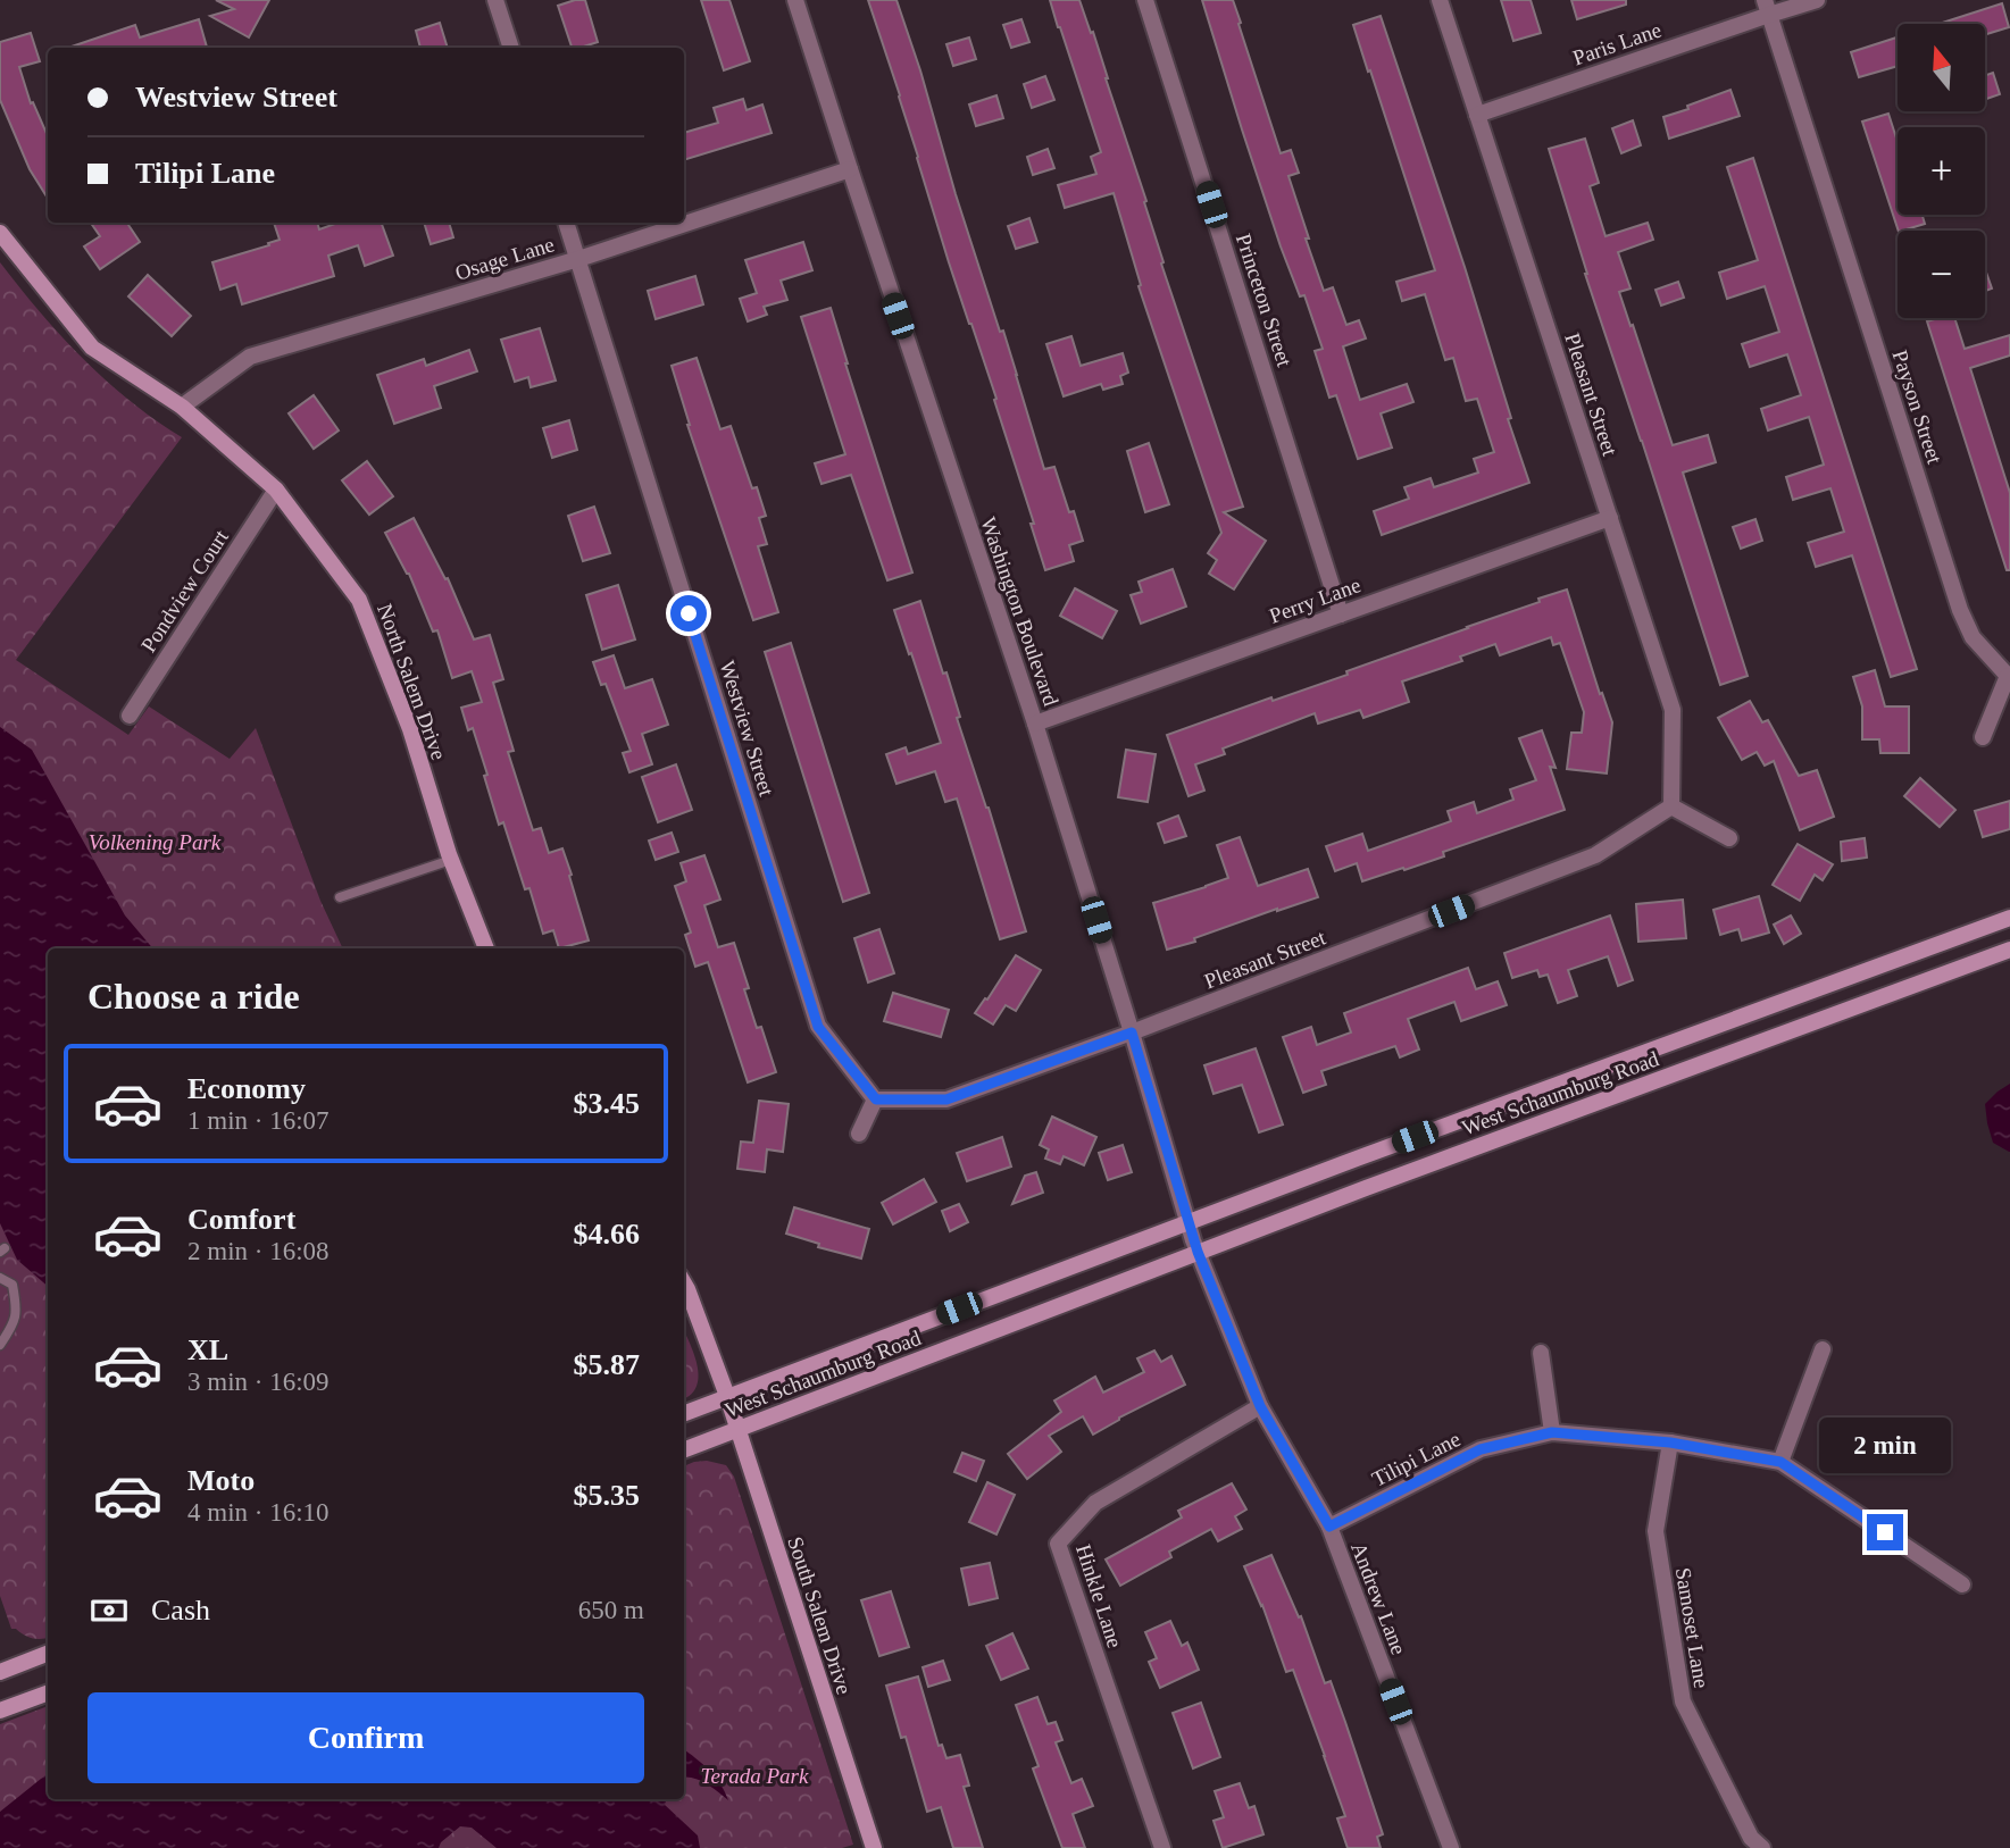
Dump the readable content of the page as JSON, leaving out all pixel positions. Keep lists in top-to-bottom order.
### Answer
{
  "streets": {
    "main road": ["North Salem Drive", "West Schaumburg Road", "South Salem Drive"],
    "street": [
      "Paris Lane",
      "Osage Lane",
      "Princeton Street",
      "Pleasant Street",
      "Payson Street",
      "Pondview Court",
      "Perry Lane",
      "Washington Boulevard",
      "Westview Street",
      "Tilipi Lane",
      "Hinkle Lane",
      "Andrew Lane",
      "Samoset Lane"
    ]
  },
  "crossings": [
    ["Paris Lane", "Pleasant Street"],
    ["Paris Lane", "Payson Street"],
    ["Osage Lane", "Washington Boulevard"],
    ["Osage Lane", "North Salem Drive"],
    ["Osage Lane", "Westview Street"],
    ["Princeton Street", "Perry Lane"],
    ["Pleasant Street", "Perry Lane"],
    ["Pleasant Street", "Washington Boulevard"],
    ["Pondview Court", "North Salem Drive"],
    ["Perry Lane", "Washington Boulevard"],
    ["Washington Boulevard", "West Schaumburg Road"],
    ["Washington Boulevard", "Andrew Lane"],
    ["West Schaumburg Road", "Andrew Lane"],
    ["West Schaumburg Road", "South Salem Drive"],
    ["Tilipi Lane", "Andrew Lane"],
    ["Tilipi Lane", "Samoset Lane"],
    ["Hinkle Lane", "Andrew Lane"]
  ],
  "parks": ["Volkening Park", "Terada Park"],
  "north": "top",
  "page": {
    "map_buttons": ["+", "−"],
    "banner": ["Westview Street", "Tilipi Lane"],
    "heading": "Choose a ride",
    "list": [
      {
        "name": "Economy",
        "note": "1 min · 16:07",
        "value": "$3.45"
      },
      {
        "name": "Comfort",
        "note": "2 min · 16:08",
        "value": "$4.66"
      },
      {
        "name": "XL",
        "note": "3 min · 16:09",
        "value": "$5.87"
      },
      {
        "name": "Moto",
        "note": "4 min · 16:10",
        "value": "$5.35"
      }
    ],
    "bubble": "2 min",
    "pay": ["Cash", "650 m"],
    "buttons": "Confirm"
  }
}
